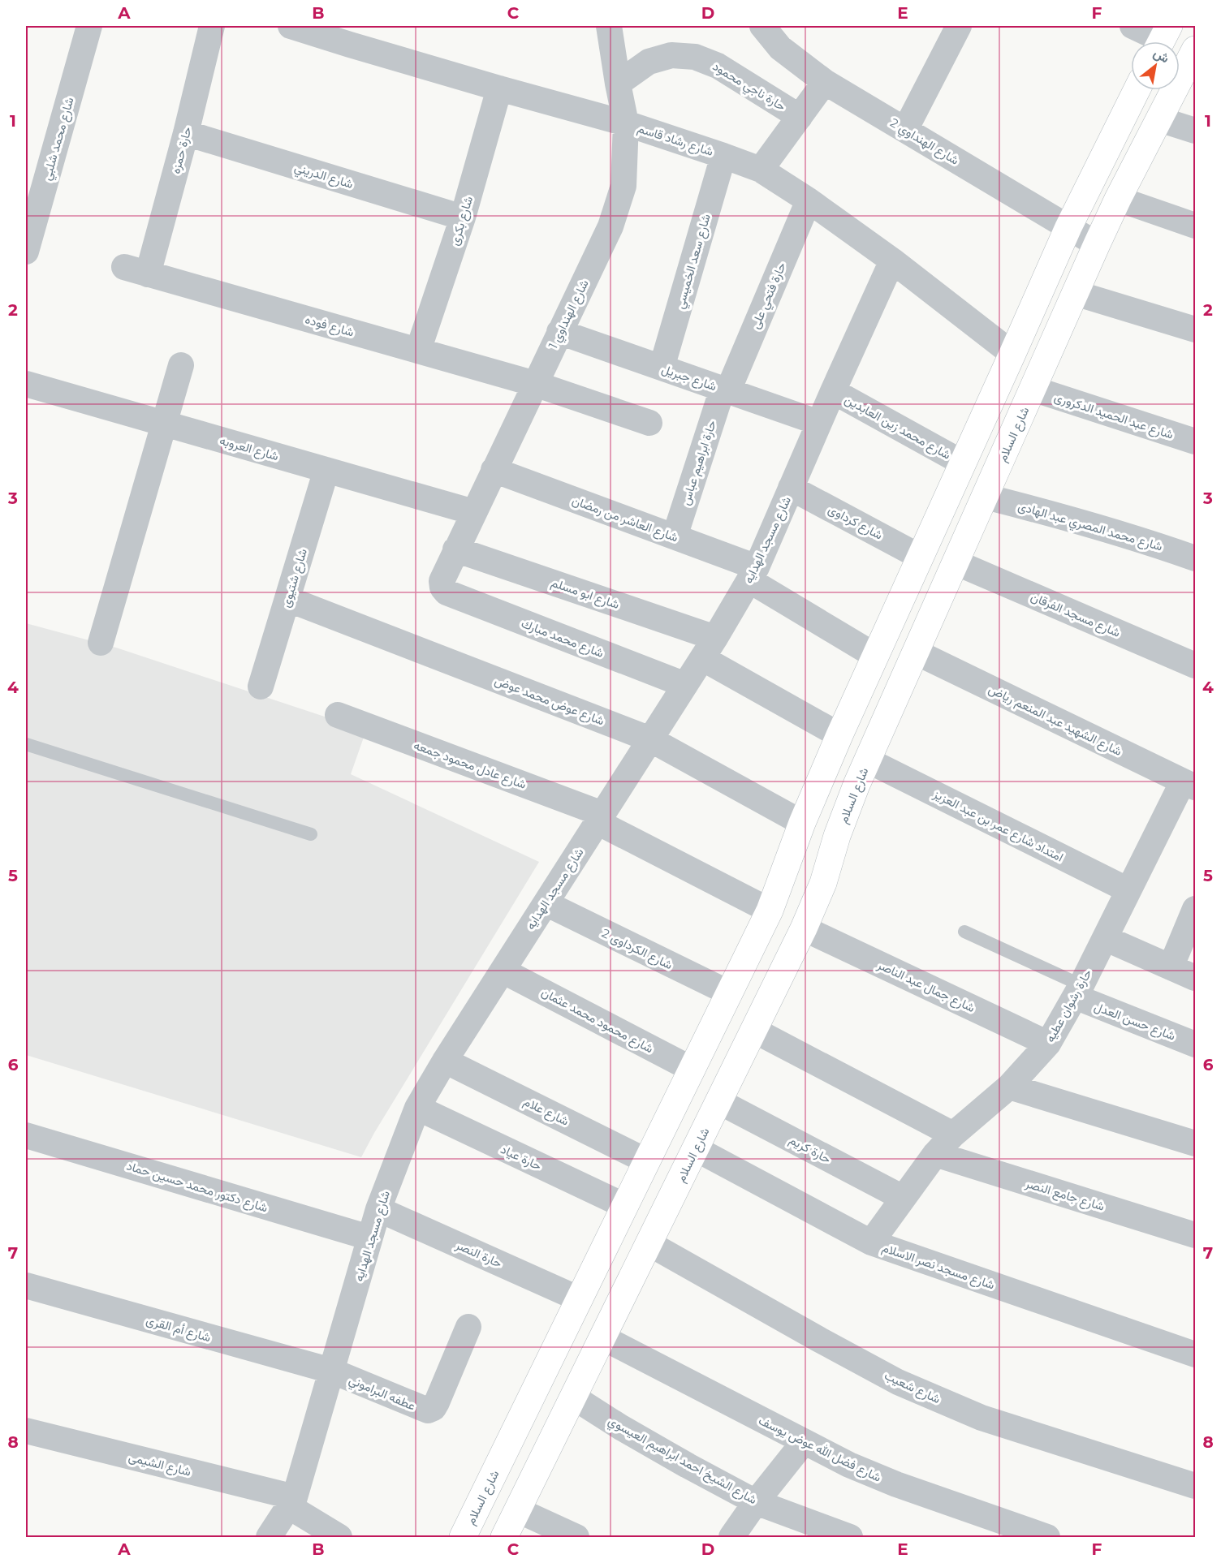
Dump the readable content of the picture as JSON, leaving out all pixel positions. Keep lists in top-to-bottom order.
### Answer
{
  "streets": {
    "street": [
      "حارة ناجي محمود",
      "شارع محمد شلبي",
      "شارع رشاد قاسم",
      "شارع الهنداوي 2",
      "حارة حمزه",
      "شارع الدريني",
      "شارع بكرى",
      "شارع سعد الخميسي",
      "حارة فتحي على",
      "شارع الهنداوي 1",
      "شارع فوده",
      "شارع جبريل",
      "شارع عبد الحميد الدكرورى",
      "شارع محمد زين العابدين",
      "شارع السلام",
      "شارع العروبه",
      "حارة ابراهيم عباس",
      "شارع العاشر من رمضان",
      "شارع كرداوى",
      "شارع محمد المصري عبد الهادى",
      "شارع مسجد الهدايه",
      "شارع شتيوى",
      "شارع ابو مسلم",
      "شارع مسجد الفرقان",
      "شارع محمد مبارك",
      "شارع عوض محمد عوض",
      "شارع الشهيد عبد المنعم رياض",
      "شارع عادل محمود جمعه",
      "امتداد شارع عمر بن عبد العزيز",
      "شارع الكرداوى 2",
      "شارع جمال عبد الناصر",
      "حارة رشوان عطيه",
      "شارع محمود محمد عثمان",
      "شارع حسن العدل",
      "شارع علام",
      "حارة كريم",
      "حارة عياد",
      "شارع دكتور محمد حسين حماد",
      "شارع جامع النصر",
      "حارة النصر",
      "شارع مسجد نصر الاسلام",
      "شارع أم القرى",
      "شارع شعيب",
      "عطفه البراموني",
      "شارع فضل الله عوض يوسف",
      "شارع الشيخ احمد ابراهيم العيسوي",
      "شارع الشيمى"
    ]
  },
  "crossings": [
    ["حارة ناجي محمود", "شارع الهنداوي 1"],
    ["شارع رشاد قاسم", "شارع بكرى"],
    ["شارع رشاد قاسم", "شارع سعد الخميسي"],
    ["شارع رشاد قاسم", "حارة فتحي على"],
    ["شارع رشاد قاسم", "شارع الهنداوي 1"],
    ["شارع رشاد قاسم", "شارع السلام"],
    ["شارع رشاد قاسم", "شارع مسجد الهدايه"],
    ["شارع الهنداوي 2", "شارع السلام"],
    ["حارة حمزه", "شارع الدريني"],
    ["حارة حمزه", "شارع فوده"],
    ["شارع الدريني", "شارع بكرى"],
    ["شارع بكرى", "شارع فوده"],
    ["شارع سعد الخميسي", "شارع جبريل"],
    ["حارة فتحي على", "شارع جبريل"],
    ["حارة فتحي على", "حارة ابراهيم عباس"],
    ["شارع الهنداوي 1", "شارع فوده"],
    ["شارع الهنداوي 1", "شارع جبريل"],
    ["شارع الهنداوي 1", "شارع العروبه"],
    ["شارع الهنداوي 1", "شارع العاشر من رمضان"],
    ["شارع الهنداوي 1", "شارع ابو مسلم"],
    ["شارع الهنداوي 1", "شارع محمد مبارك"],
    ["شارع جبريل", "حارة ابراهيم عباس"],
    ["شارع جبريل", "شارع مسجد الهدايه"],
    ["شارع عبد الحميد الدكرورى", "شارع السلام"],
    ["شارع محمد زين العابدين", "شارع السلام"],
    ["شارع محمد زين العابدين", "شارع مسجد الهدايه"],
    ["شارع السلام", "شارع العاشر من رمضان"],
    ["شارع السلام", "شارع كرداوى"],
    ["شارع السلام", "شارع محمد المصري عبد الهادى"],
    ["شارع السلام", "شارع ابو مسلم"],
    ["شارع السلام", "شارع مسجد الفرقان"],
    ["شارع السلام", "شارع عوض محمد عوض"],
    ["شارع السلام", "شارع الشهيد عبد المنعم رياض"],
    ["شارع السلام", "شارع عادل محمود جمعه"],
    ["شارع السلام", "امتداد شارع عمر بن عبد العزيز"],
    ["شارع السلام", "شارع الكرداوى 2"],
    ["شارع السلام", "شارع جمال عبد الناصر"],
    ["شارع السلام", "شارع محمود محمد عثمان"],
    ["شارع السلام", "شارع علام"],
    ["شارع السلام", "حارة كريم"],
    ["شارع السلام", "حارة عياد"],
    ["شارع السلام", "حارة النصر"],
    ["شارع السلام", "شارع مسجد نصر الاسلام"],
    ["شارع السلام", "شارع شعيب"],
    ["شارع السلام", "شارع فضل الله عوض يوسف"],
    ["شارع السلام", "شارع الشيخ احمد ابراهيم العيسوي"],
    ["شارع العروبه", "شارع شتيوى"],
    ["حارة ابراهيم عباس", "شارع العاشر من رمضان"],
    ["شارع العاشر من رمضان", "شارع مسجد الهدايه"],
    ["شارع كرداوى", "شارع مسجد الهدايه"],
    ["شارع مسجد الهدايه", "شارع ابو مسلم"],
    ["شارع مسجد الهدايه", "شارع محمد مبارك"],
    ["شارع مسجد الهدايه", "شارع عوض محمد عوض"],
    ["شارع مسجد الهدايه", "شارع عادل محمود جمعه"],
    ["شارع مسجد الهدايه", "شارع الكرداوى 2"],
    ["شارع مسجد الهدايه", "شارع محمود محمد عثمان"],
    ["شارع مسجد الهدايه", "شارع علام"],
    ["شارع مسجد الهدايه", "حارة عياد"],
    ["شارع مسجد الهدايه", "شارع دكتور محمد حسين حماد"],
    ["شارع مسجد الهدايه", "حارة النصر"],
    ["شارع مسجد الهدايه", "شارع أم القرى"],
    ["شارع مسجد الهدايه", "عطفه البراموني"],
    ["شارع مسجد الهدايه", "شارع الشيمى"],
    ["شارع شتيوى", "شارع عوض محمد عوض"],
    ["شارع الشهيد عبد المنعم رياض", "حارة رشوان عطيه"],
    ["امتداد شارع عمر بن عبد العزيز", "حارة رشوان عطيه"],
    ["شارع جمال عبد الناصر", "حارة رشوان عطيه"],
    ["حارة رشوان عطيه", "شارع حسن العدل"],
    ["حارة رشوان عطيه", "حارة كريم"],
    ["حارة رشوان عطيه", "شارع جامع النصر"],
    ["حارة رشوان عطيه", "شارع مسجد نصر الاسلام"],
    ["شارع أم القرى", "عطفه البراموني"]
  ],
  "north": "top right",
  "grid": {
    "columns": [
      "A",
      "B",
      "C",
      "D",
      "E",
      "F"
    ],
    "rows": [
      "1",
      "2",
      "3",
      "4",
      "5",
      "6",
      "7",
      "8"
    ]
  }
}
